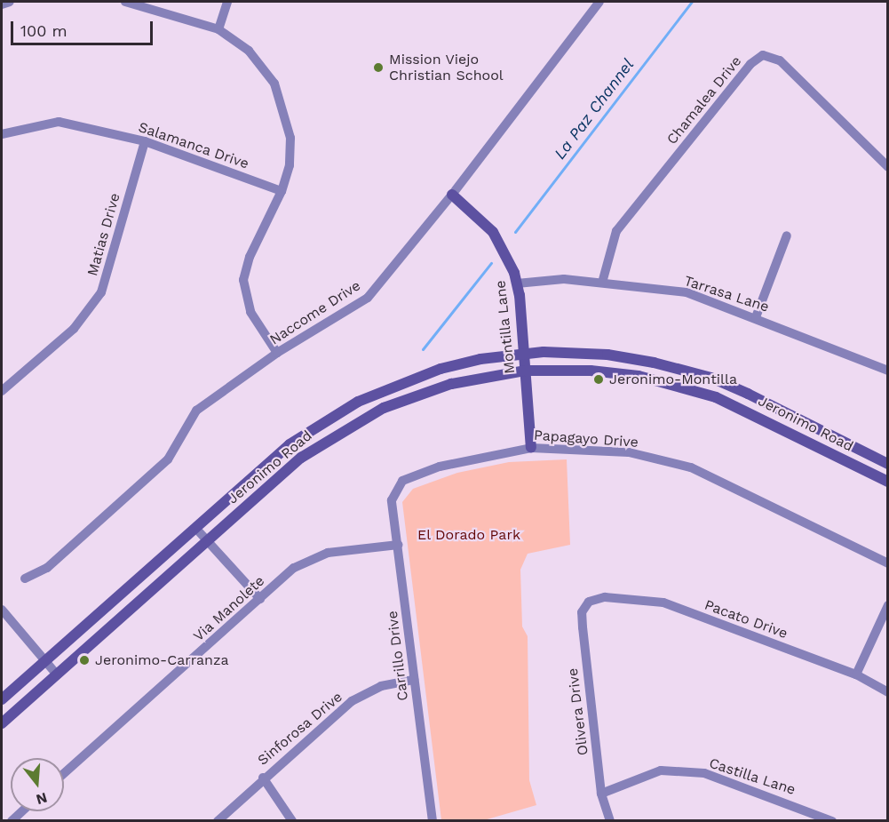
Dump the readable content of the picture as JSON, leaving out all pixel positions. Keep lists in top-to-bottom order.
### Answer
{
  "streets": {
    "main road": ["Montilla Lane", "Jeronimo Road"],
    "street": [
      "Chamalea Drive",
      "Salamanca Drive",
      "Matias Drive",
      "Tarrasa Lane",
      "Naccome Drive",
      "Papagayo Drive",
      "Via Manolete",
      "Pacato Drive",
      "Carrillo Drive",
      "Olivera Drive",
      "Sinforosa Drive",
      "Castilla Lane"
    ]
  },
  "crossings": [
    ["Chamalea Drive", "Tarrasa Lane"],
    ["Salamanca Drive", "Matias Drive"],
    ["Tarrasa Lane", "Montilla Lane"],
    ["Naccome Drive", "Montilla Lane"],
    ["Montilla Lane", "Jeronimo Road"],
    ["Montilla Lane", "Papagayo Drive"],
    ["Papagayo Drive", "Carrillo Drive"],
    ["Via Manolete", "Carrillo Drive"],
    ["Pacato Drive", "Olivera Drive"],
    ["Carrillo Drive", "Sinforosa Drive"],
    ["Olivera Drive", "Castilla Lane"]
  ],
  "water": ["La Paz Channel"],
  "parks": ["El Dorado Park"],
  "places": ["Mission Viejo Christian School", "Jeronimo-Montilla", "Jeronimo-Carranza"],
  "scale_bar": "100 m",
  "north": "bottom"
}
